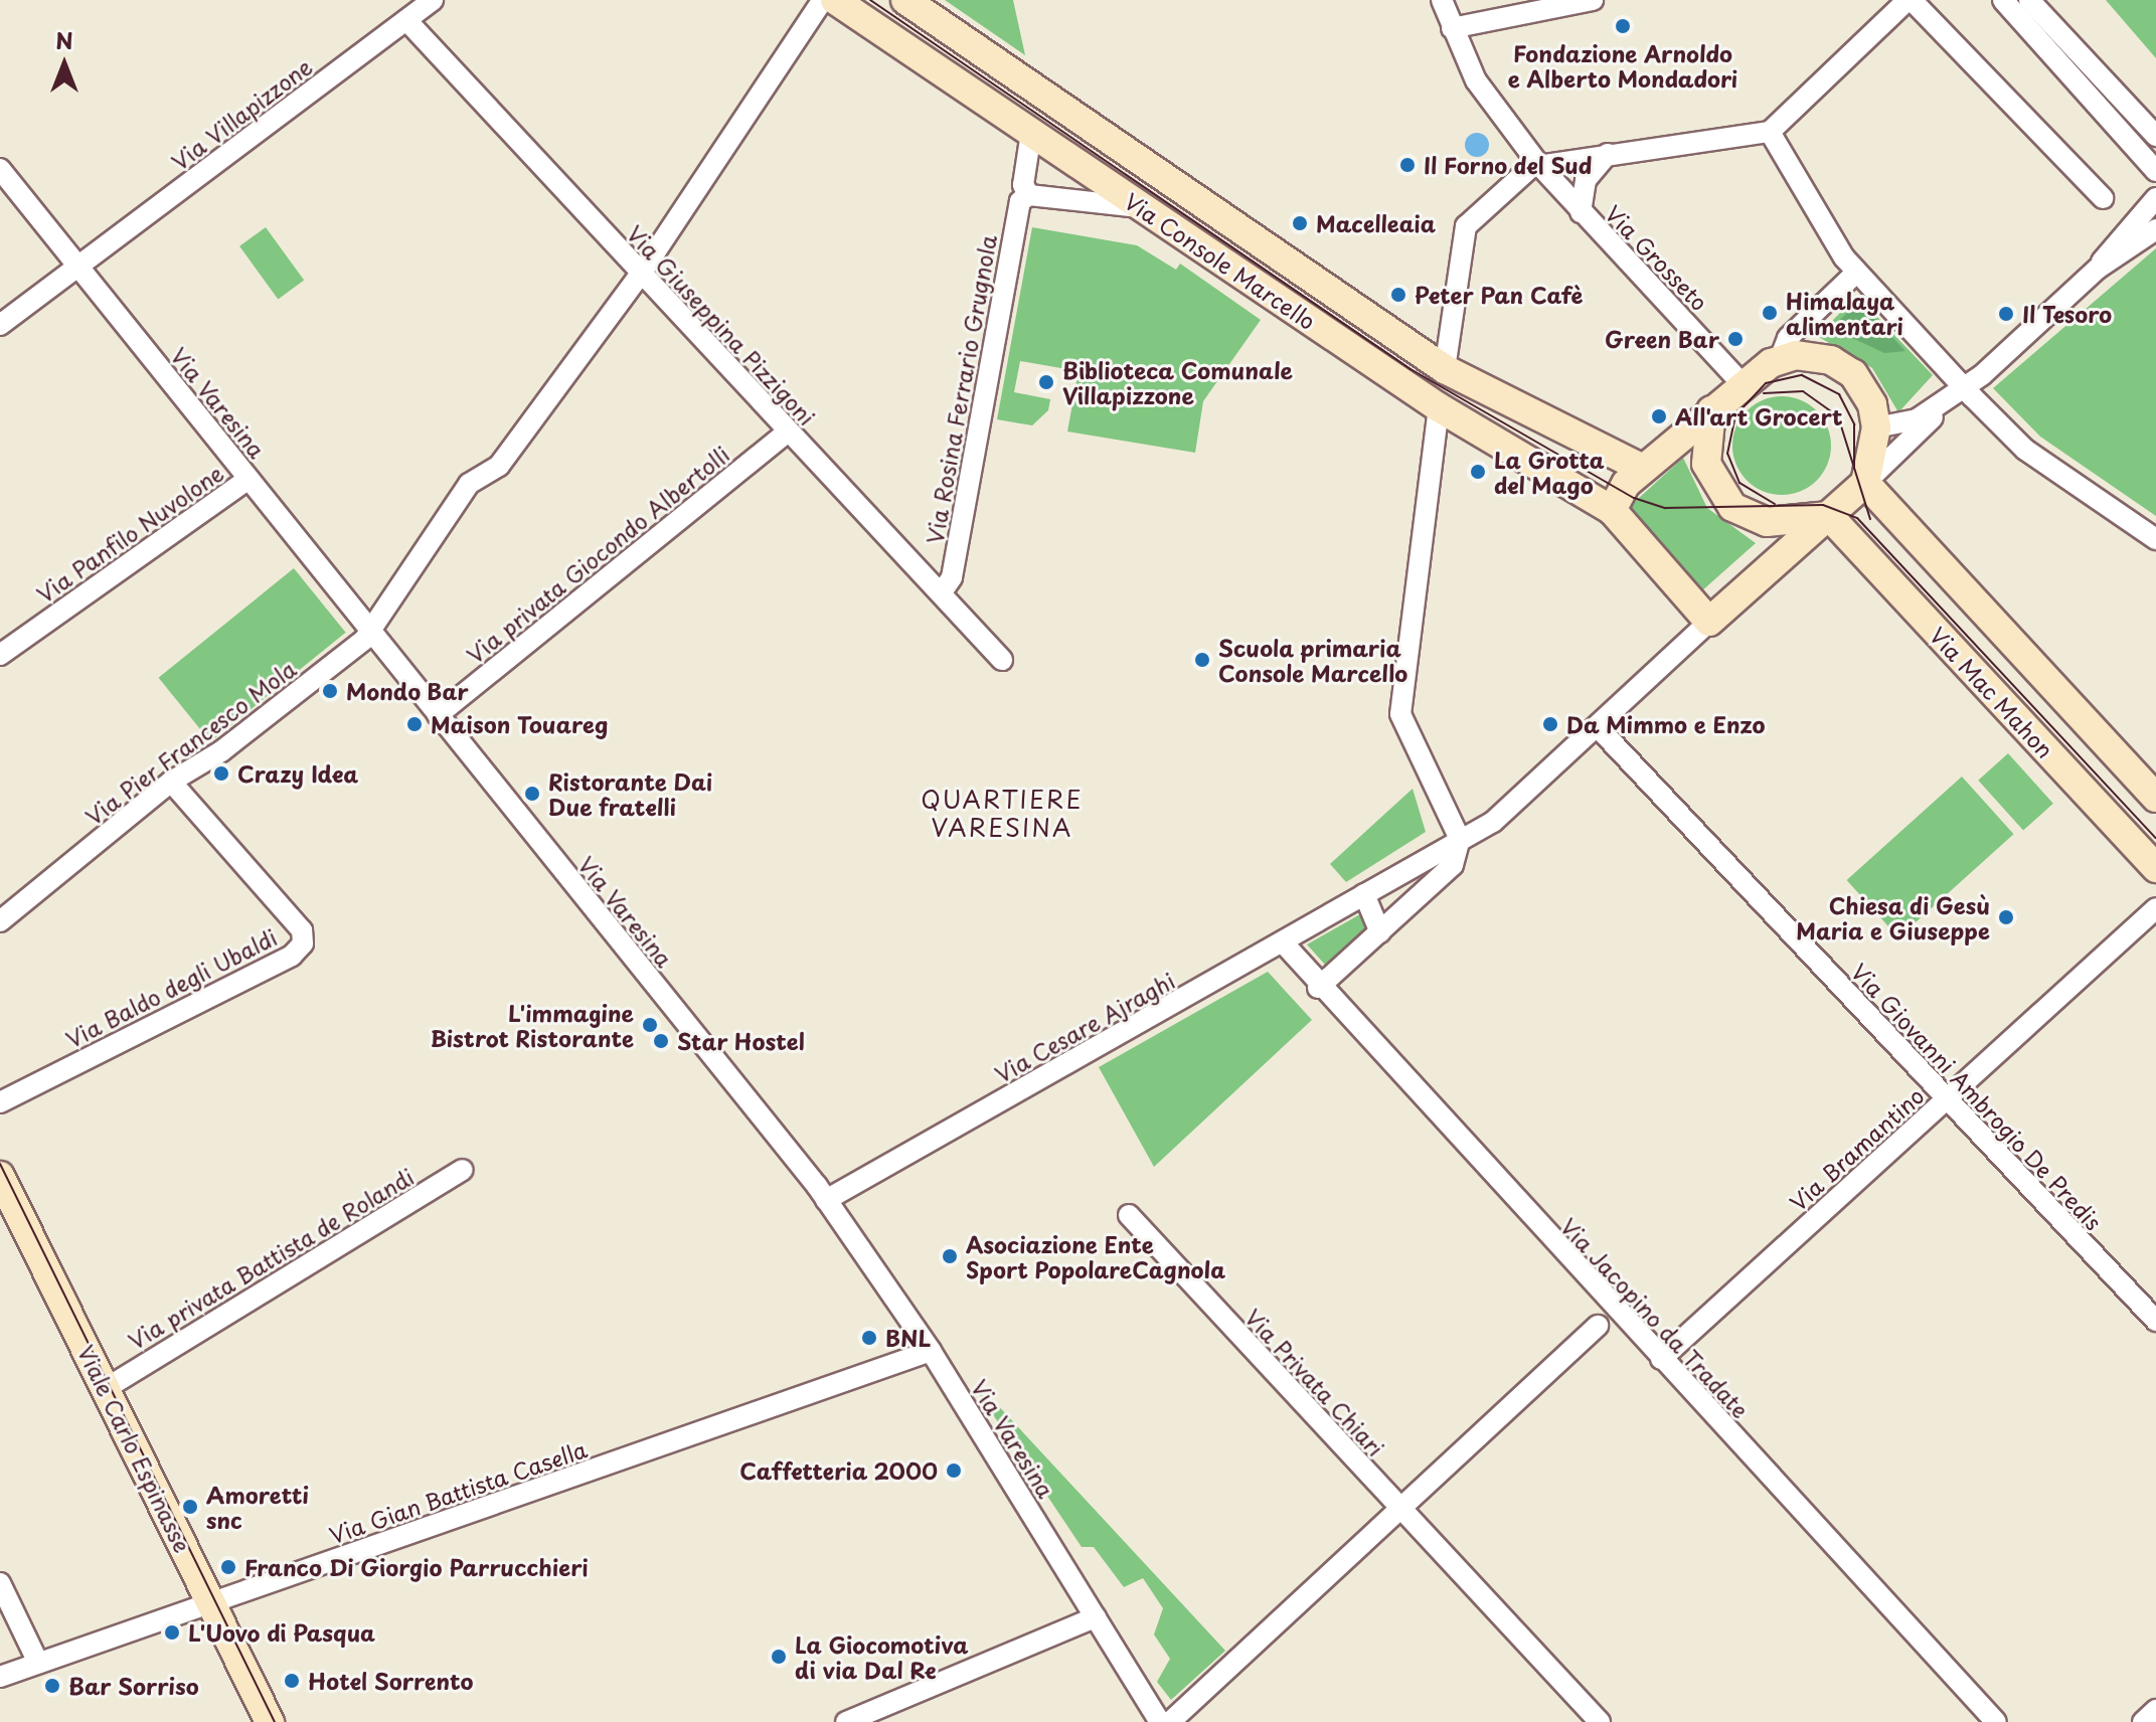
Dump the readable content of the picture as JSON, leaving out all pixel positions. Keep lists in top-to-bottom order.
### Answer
{
  "streets": {
    "main road": ["Via Console Marcello", "Via Mac Mahon", "Viale Carlo Espinasse"],
    "street": [
      "Via Villapizzone",
      "Via Grosseto",
      "Via Giuseppina Pizzigoni",
      "Via Rosina Ferrario Grugnola",
      "Via Varesina",
      "Via Panfilo Nuvolone",
      "Via privata Giocondo Albertolli",
      "Via Pier Francesco Mola",
      "Via Baldo degli Ubaldi",
      "Via Cesare Ajraghi",
      "Via Giovanni Ambrogio De Predis",
      "Via Bramantino",
      "Via privata Battista de Rolandi",
      "Via Jacopino da Tradate",
      "Via Privata Chiari",
      "Via Gian Battista Casella"
    ]
  },
  "crossings": [
    ["Via Villapizzone", "Via Giuseppina Pizzigoni"],
    ["Via Villapizzone", "Via Varesina"],
    ["Via Grosseto", "Via Mac Mahon"],
    ["Via Console Marcello", "Via Rosina Ferrario Grugnola"],
    ["Via Console Marcello", "Via Cesare Ajraghi"],
    ["Via Giuseppina Pizzigoni", "Via Rosina Ferrario Grugnola"],
    ["Via Giuseppina Pizzigoni", "Via privata Giocondo Albertolli"],
    ["Via Giuseppina Pizzigoni", "Via Pier Francesco Mola"],
    ["Via Varesina", "Via Panfilo Nuvolone"],
    ["Via Varesina", "Via privata Giocondo Albertolli"],
    ["Via Varesina", "Via Pier Francesco Mola"],
    ["Via Varesina", "Via Cesare Ajraghi"],
    ["Via Varesina", "Via Gian Battista Casella"],
    ["Via Pier Francesco Mola", "Via Baldo degli Ubaldi"],
    ["Via Cesare Ajraghi", "Via Giovanni Ambrogio De Predis"],
    ["Via Cesare Ajraghi", "Via Jacopino da Tradate"],
    ["Via Giovanni Ambrogio De Predis", "Via Bramantino"],
    ["Via Bramantino", "Via Jacopino da Tradate"],
    ["Via privata Battista de Rolandi", "Viale Carlo Espinasse"],
    ["Viale Carlo Espinasse", "Via Gian Battista Casella"]
  ],
  "districts": ["QUARTIERE VARESINA"],
  "places": [
    "Fondazione Arnoldo e Alberto Mondadori",
    "Il Forno del Sud",
    "Macelleaia",
    "Peter Pan Cafè",
    "Himalaya alimentari",
    "Il Tesoro",
    "Green Bar",
    "Biblioteca Comunale Villapizzone",
    "All'art Grocert",
    "La Grotta del Mago",
    "Scuola primaria Console Marcello",
    "Mondo Bar",
    "Maison Touareg",
    "Da Mimmo e Enzo",
    "Crazy Idea",
    "Ristorante Dai Due fratelli",
    "Chiesa di Gesù Maria e Giuseppe",
    "L'immagine Bistrot Ristorante",
    "Star Hostel",
    "Asociazione Ente Sport PopolareCagnola",
    "BNL",
    "Caffetteria 2000",
    "Amoretti snc",
    "Franco Di Giorgio Parrucchieri",
    "L'Uovo di Pasqua",
    "La Giocomotiva di via Dal Re",
    "Hotel Sorrento",
    "Bar Sorriso"
  ],
  "north": "top"
}
